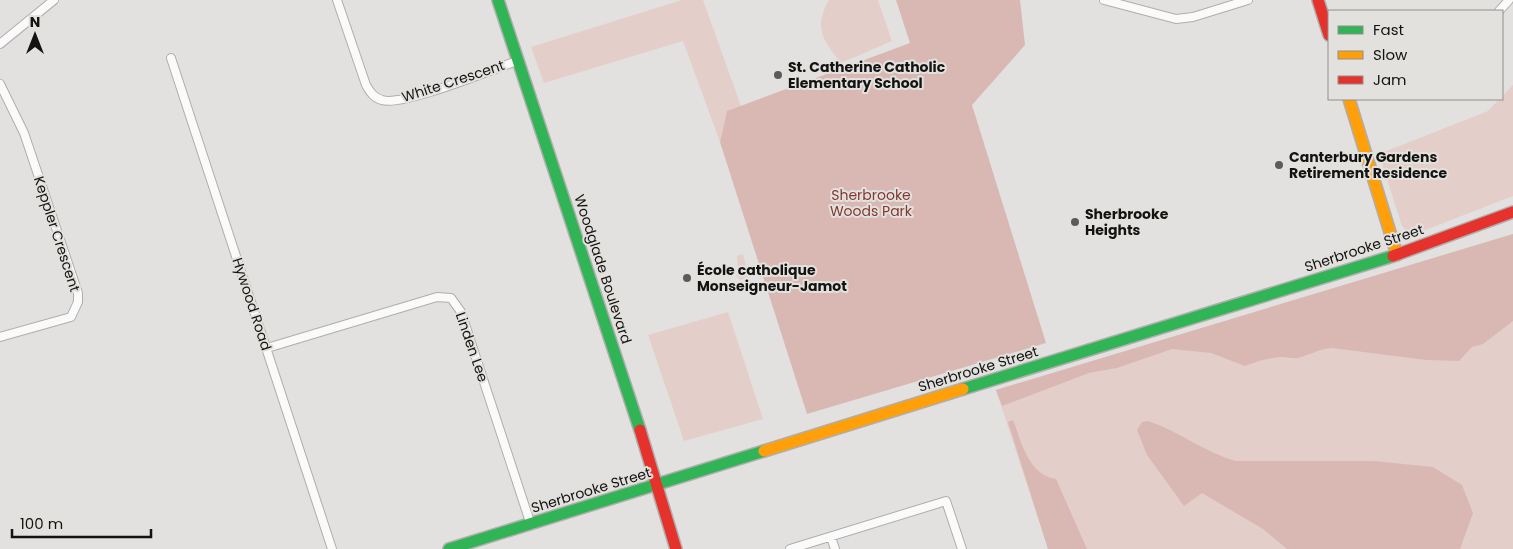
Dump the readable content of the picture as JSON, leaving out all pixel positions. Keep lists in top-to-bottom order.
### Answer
{
  "streets": {
    "main road": ["Sherbrooke Street", "Woodglade Boulevard"],
    "street": [
      "White Crescent",
      "Keppler Crescent",
      "Hywood Road",
      "Linden Lee"
    ]
  },
  "crossings": [
    ["White Crescent", "Woodglade Boulevard"],
    ["Sherbrooke Street", "Woodglade Boulevard"],
    ["Sherbrooke Street", "Linden Lee"],
    ["Hywood Road", "Linden Lee"]
  ],
  "parks": ["Sherbrooke Woods Park"],
  "places": [
    "St. Catherine Catholic Elementary School",
    "Canterbury Gardens Retirement Residence",
    "Sherbrooke Heights",
    "École catholique Monseigneur-Jamot"
  ],
  "legend": ["Fast", "Slow", "Jam"],
  "scale_bar": "100 m",
  "north": "top"
}
